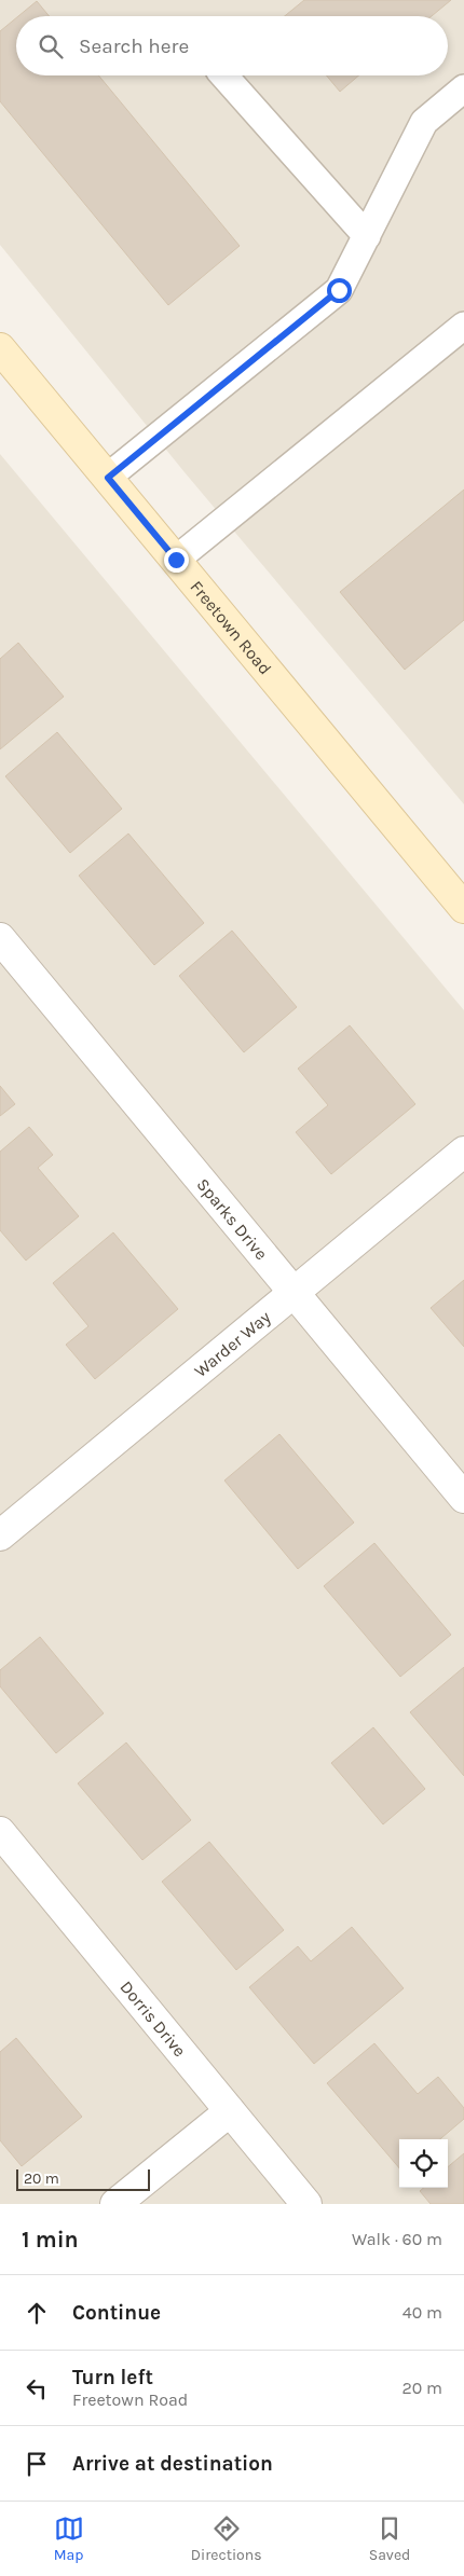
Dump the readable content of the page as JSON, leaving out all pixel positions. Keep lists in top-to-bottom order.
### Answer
{
  "streets": {
    "street": [
      "Freetown Road",
      "Sparks Drive",
      "Warder Way",
      "Dorris Drive"
    ]
  },
  "crossings": [
    ["Sparks Drive", "Warder Way"]
  ],
  "scale_bar": "20 m",
  "page": {
    "search": "Search here",
    "scale": "20 m",
    "heading": ["1 min", "Walk · 60 m"],
    "list": [
      ["Continue", "40 m"],
      ["Turn left", "Freetown Road", "20 m"],
      "Arrive at destination"
    ],
    "nav": ["Map", "Directions", "Saved"]
  }
}
